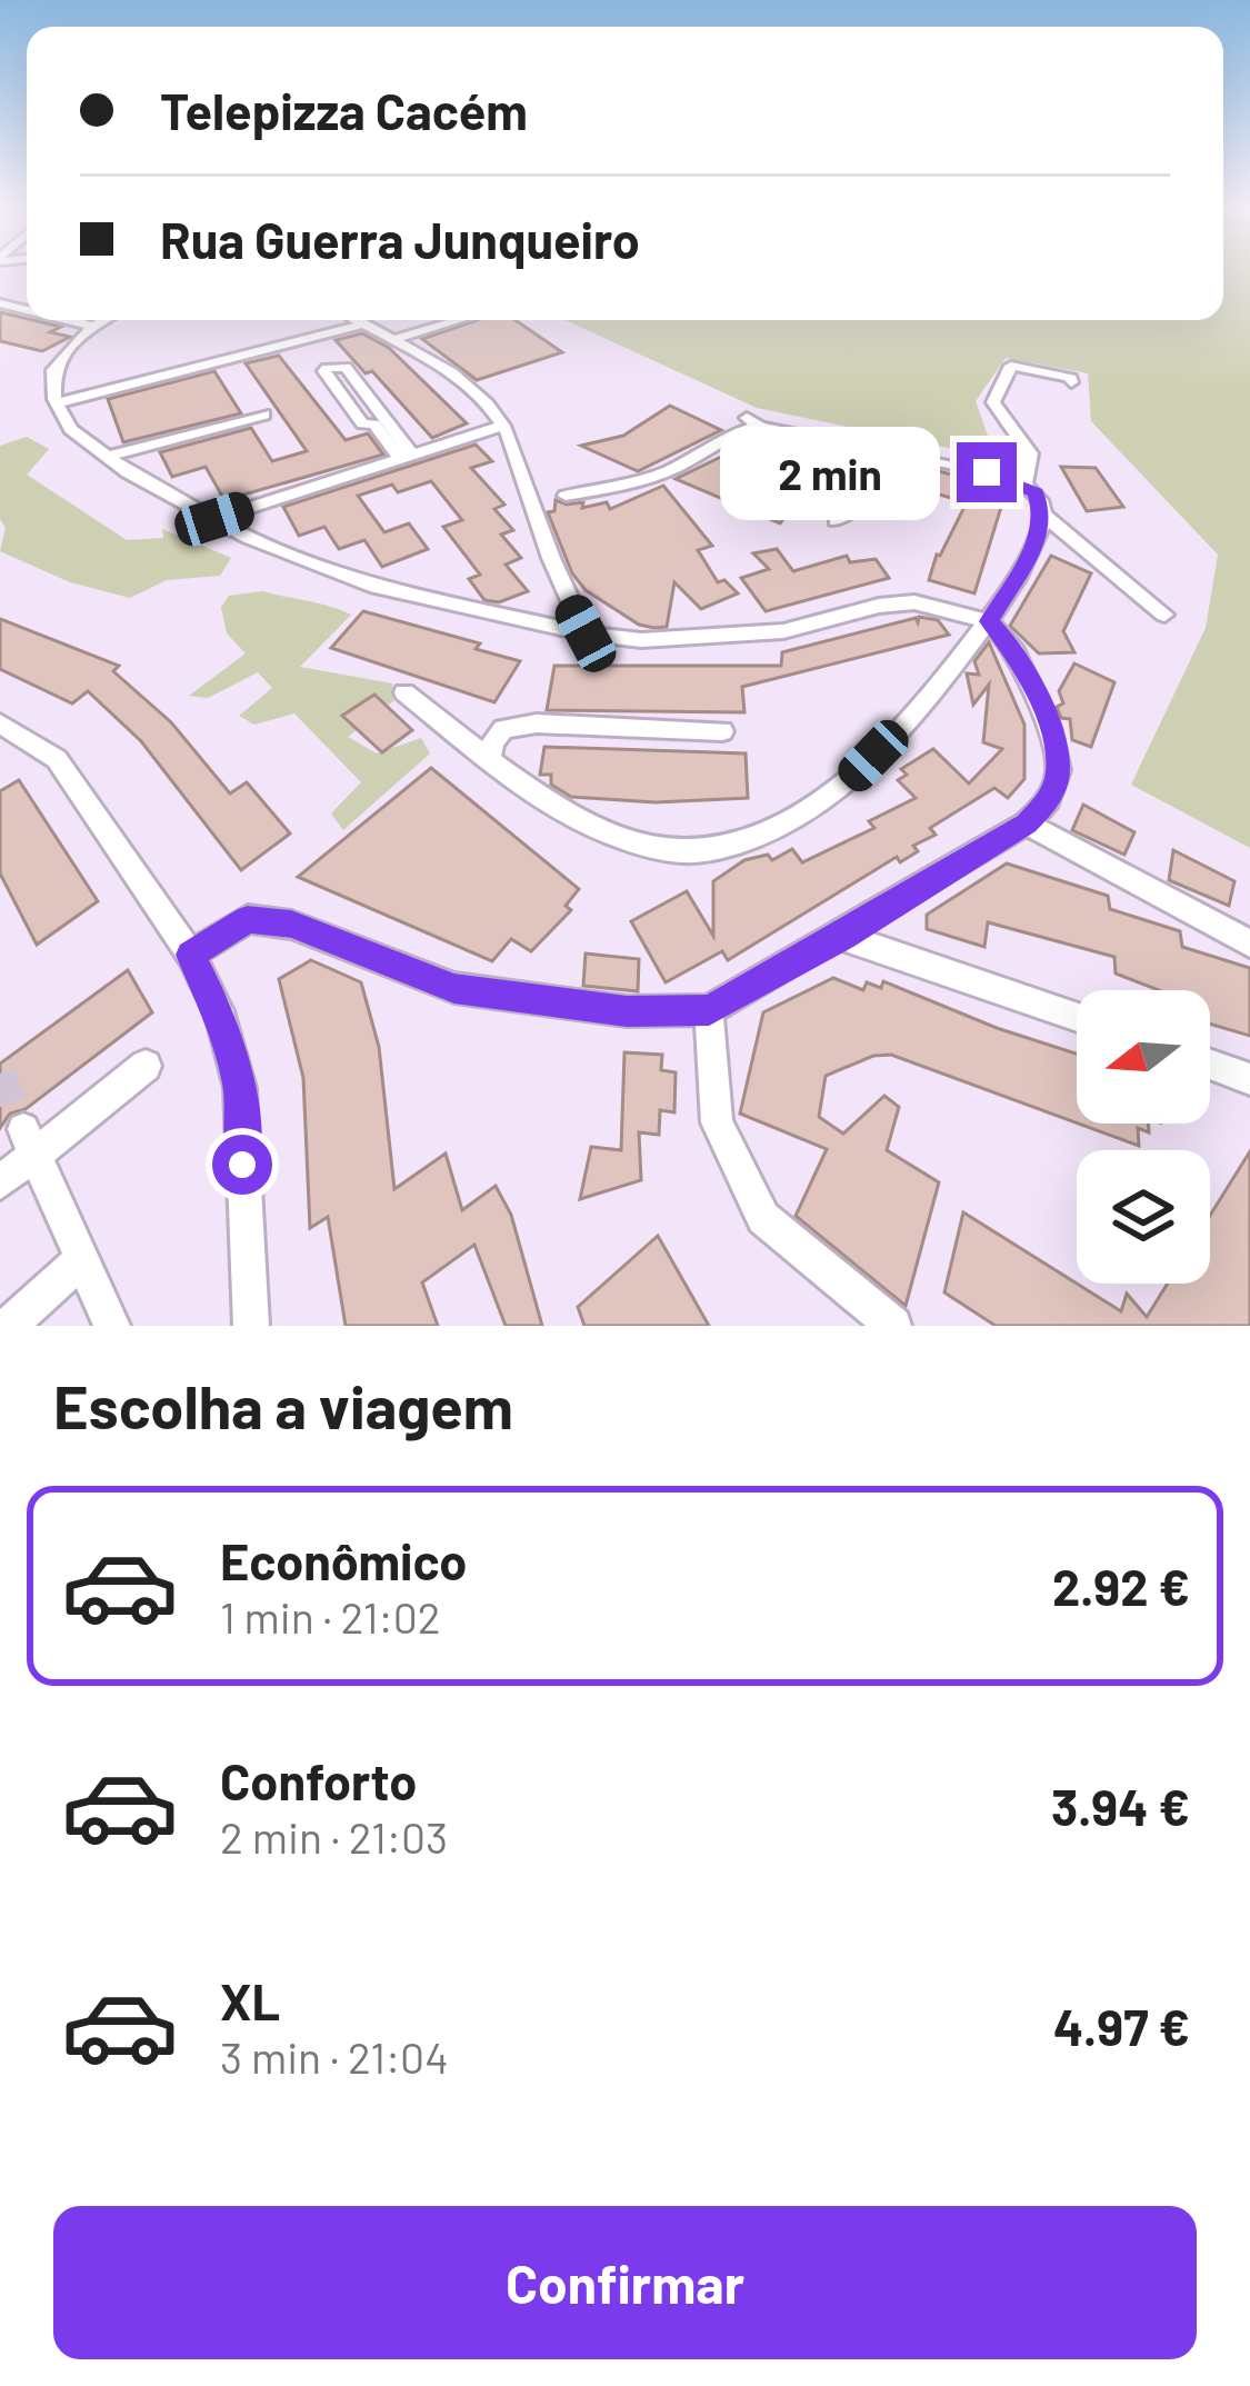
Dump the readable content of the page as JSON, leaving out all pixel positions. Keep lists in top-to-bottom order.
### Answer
{
  "north": "left",
  "page": {
    "banner": ["Telepizza Cacém", "Rua Guerra Junqueiro"],
    "bubble": "2 min",
    "heading": "Escolha a viagem",
    "list": [
      {
        "name": "Econômico",
        "note": "1 min · 21:02",
        "value": "2.92 €"
      },
      {
        "name": "Conforto",
        "note": "2 min · 21:03",
        "value": "3.94 €"
      },
      {
        "name": "XL",
        "note": "3 min · 21:04",
        "value": "4.97 €"
      }
    ],
    "buttons": "Confirmar"
  }
}
